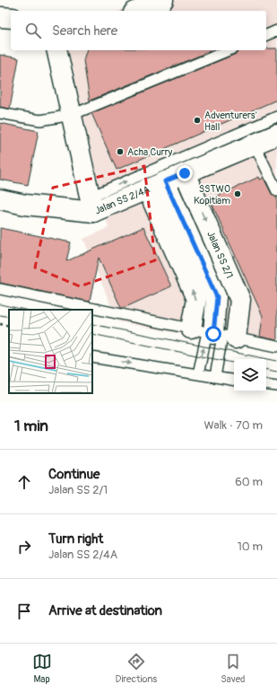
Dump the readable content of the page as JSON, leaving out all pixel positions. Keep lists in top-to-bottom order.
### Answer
{
  "streets": {
    "street": ["Jalan SS 2/4A", "Jalan SS 2/1"]
  },
  "crossings": [
    ["Jalan SS 2/4A", "Jalan SS 2/1"]
  ],
  "places": ["Adventurers' Hall", "Acha Curry", "SSTWO Kopitiam"],
  "page": {
    "search": "Search here",
    "heading": ["1 min", "Walk · 70 m"],
    "list": [
      ["Continue", "Jalan SS 2/1", "60 m"],
      ["Turn right", "Jalan SS 2/4A", "10 m"],
      "Arrive at destination"
    ],
    "nav": ["Map", "Directions", "Saved"]
  }
}
